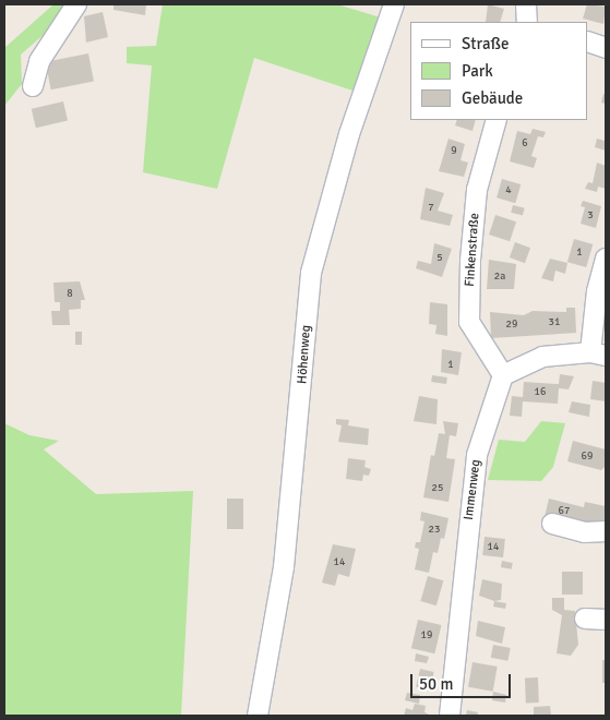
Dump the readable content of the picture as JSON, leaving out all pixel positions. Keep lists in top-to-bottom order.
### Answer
{
  "streets": {
    "street": ["Finkenstraße", "Höhenweg", "Immenweg"]
  },
  "crossings": [
    ["Finkenstraße", "Immenweg"]
  ],
  "house_numbers": [
    "6",
    "9",
    "4",
    "7",
    "3",
    "1",
    "5",
    "2a",
    "8",
    "31",
    "29",
    "1",
    "16",
    "69",
    "25",
    "67",
    "23",
    "14",
    "14",
    "19"
  ],
  "legend": ["Straße", "Park", "Gebäude"],
  "scale_bar": "50 m"
}
